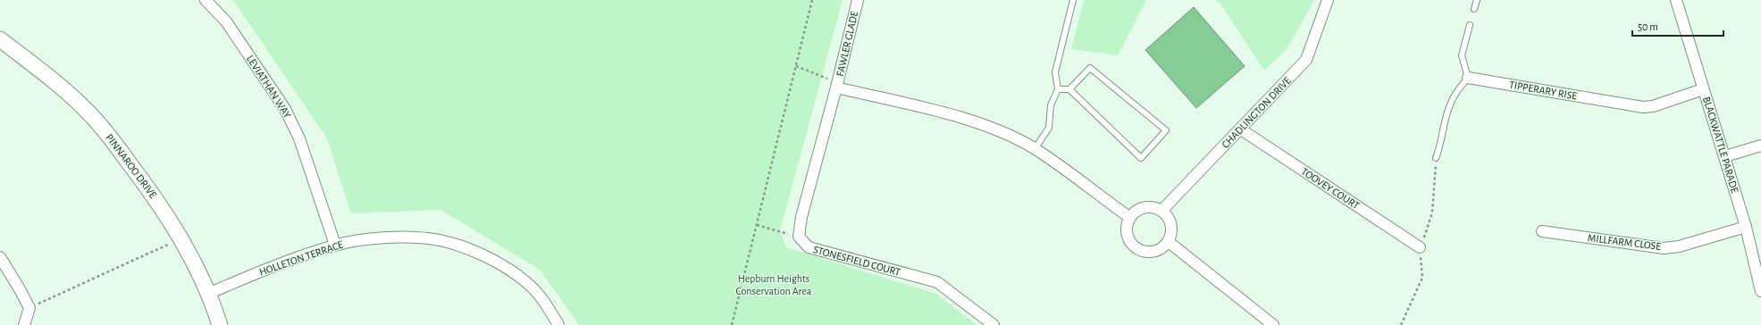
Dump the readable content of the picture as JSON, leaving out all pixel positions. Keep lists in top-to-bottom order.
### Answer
{
  "streets": {
    "street": [
      "FAWLER GLADE",
      "LEVIATHAN WAY",
      "TIPPERARY RISE",
      "CHADLINGTON DRIVE",
      "BLACKWATTLE PARADE",
      "PINNAROO DRIVE",
      "TOOVEY COURT",
      "MILLFARM CLOSE",
      "HOLLETON TERRACE",
      "STONESFIELD COURT"
    ]
  },
  "crossings": [
    ["LEVIATHAN WAY", "HOLLETON TERRACE"],
    ["TIPPERARY RISE", "BLACKWATTLE PARADE"],
    ["CHADLINGTON DRIVE", "TOOVEY COURT"],
    ["BLACKWATTLE PARADE", "MILLFARM CLOSE"],
    ["PINNAROO DRIVE", "HOLLETON TERRACE"]
  ],
  "parks": ["Hepburn Heights Conservation Area"],
  "scale_bar": "50 m"
}
